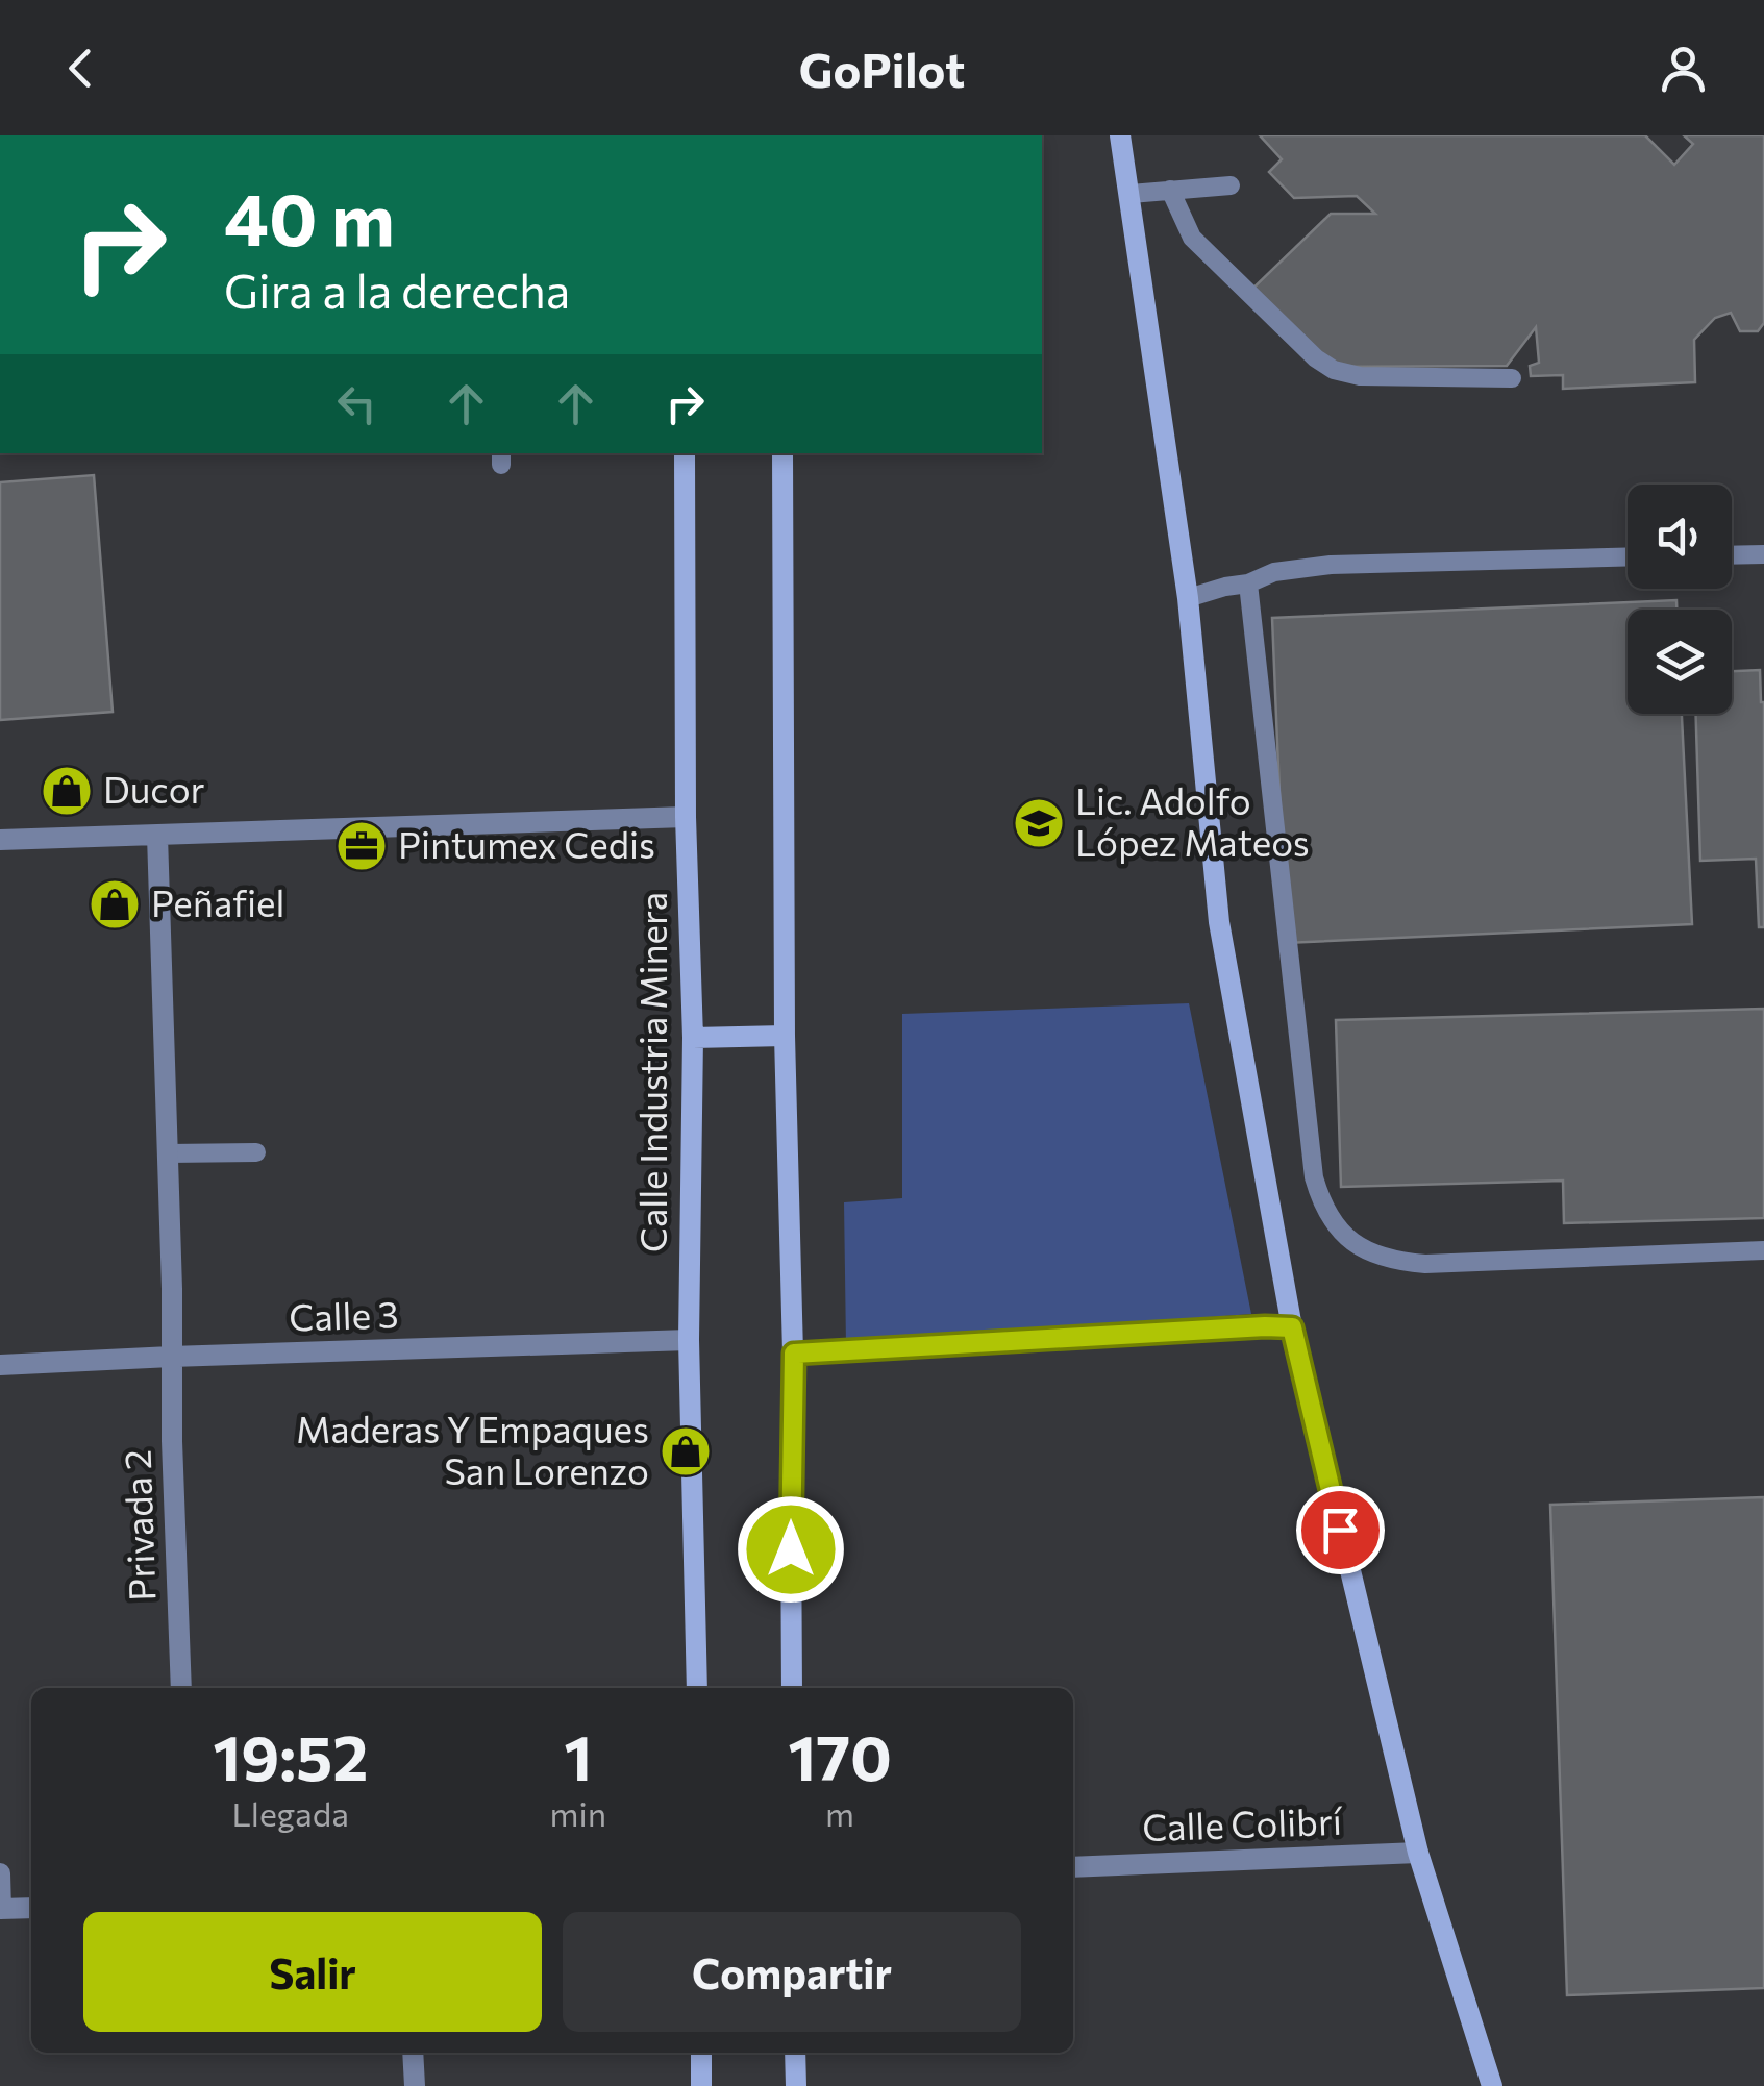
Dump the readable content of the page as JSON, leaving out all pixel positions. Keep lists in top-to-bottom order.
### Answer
{
  "streets": {
    "main road": ["Calle Industria Minera"],
    "street": ["Calle 3", "Privada 2", "Calle Colibrí"]
  },
  "crossings": [
    ["Calle Industria Minera", "Calle 3"],
    ["Calle 3", "Privada 2"]
  ],
  "places": {
    "shop": ["Ducor", "Peñafiel", "Maderas Y Empaques San Lorenzo"],
    "school or university": ["Lic. Adolfo López Mateos"],
    "office": ["Pintumex Cedis"]
  },
  "page": {
    "header": "GoPilot",
    "turn": ["40 m", "Gira a la derecha"],
    "eta": [
      "19:52",
      "Llegada",
      "1",
      "min",
      "170",
      "m"
    ],
    "buttons": ["Salir", "Compartir"]
  }
}
